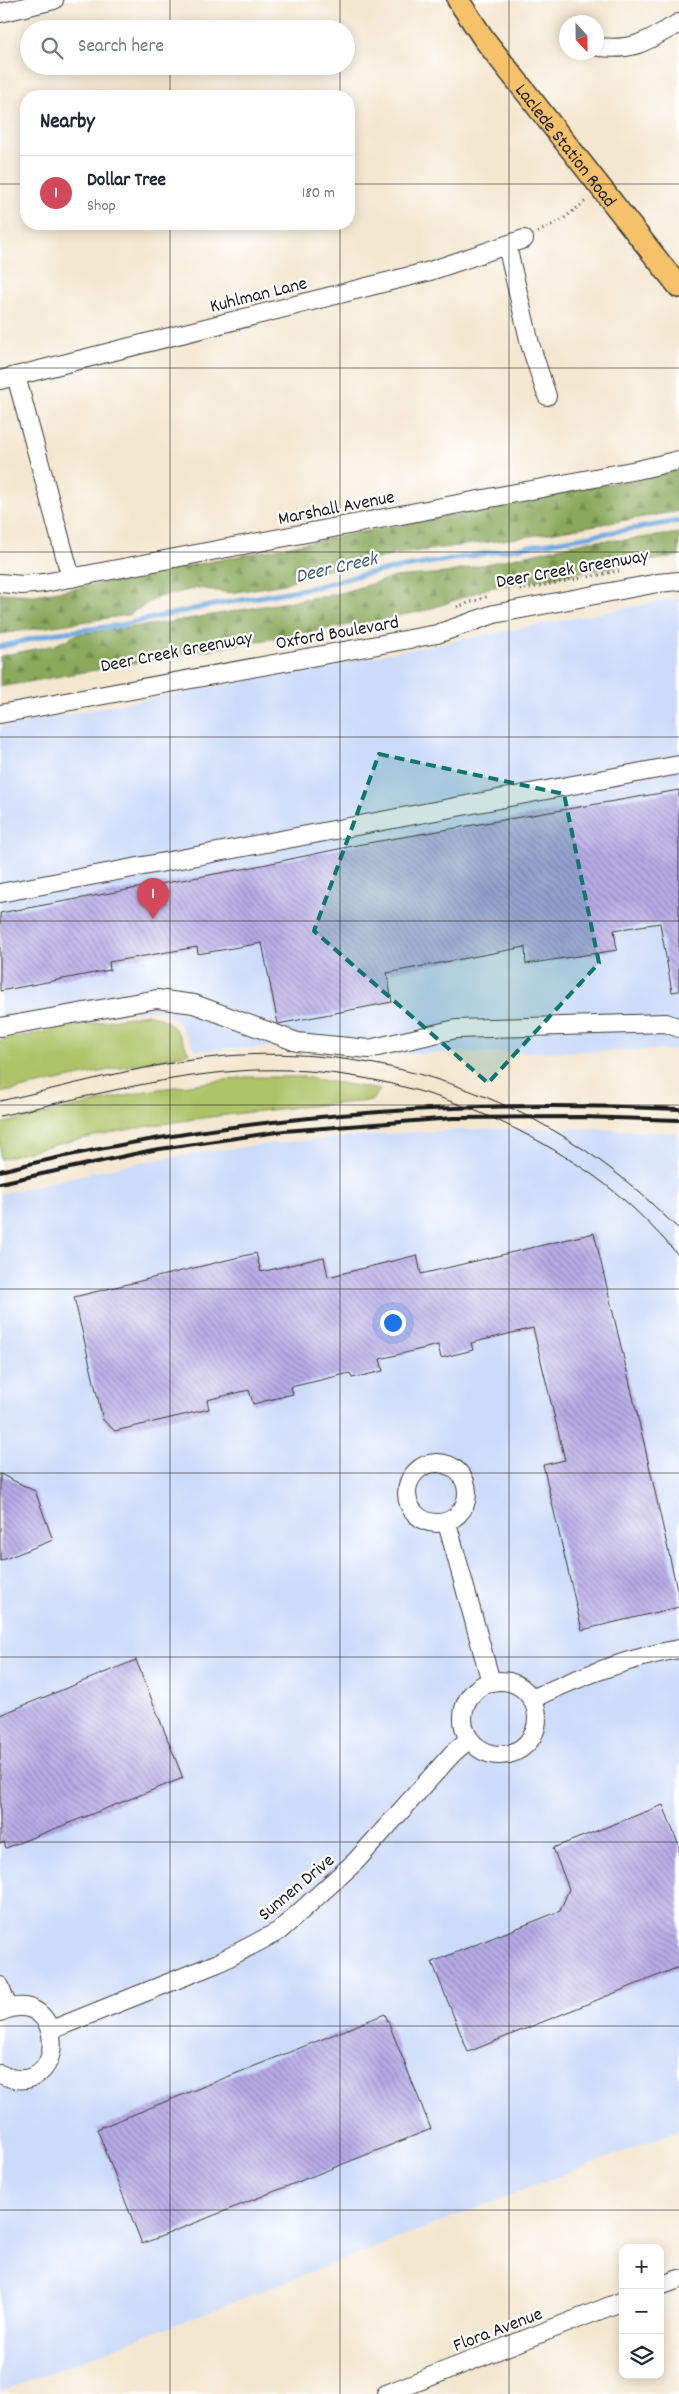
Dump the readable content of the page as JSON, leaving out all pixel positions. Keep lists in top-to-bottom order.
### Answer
{
  "streets": {
    "main road": ["Laclede Station Road"],
    "street": [
      "Kuhlman Lane",
      "Marshall Avenue",
      "Oxford Boulevard",
      "Sunnen Drive",
      "Flora Avenue"
    ],
    "path": ["Deer Creek Greenway"]
  },
  "water": ["Deer Creek"],
  "north": "bottom",
  "page": {
    "search": "Search here",
    "heading": "Nearby",
    "list": [
      {
        "mark": "1",
        "name": "Dollar Tree",
        "note": "Shop",
        "value": "180 m"
      }
    ],
    "pins": "1",
    "map_buttons": ["+", "−"]
  }
}
